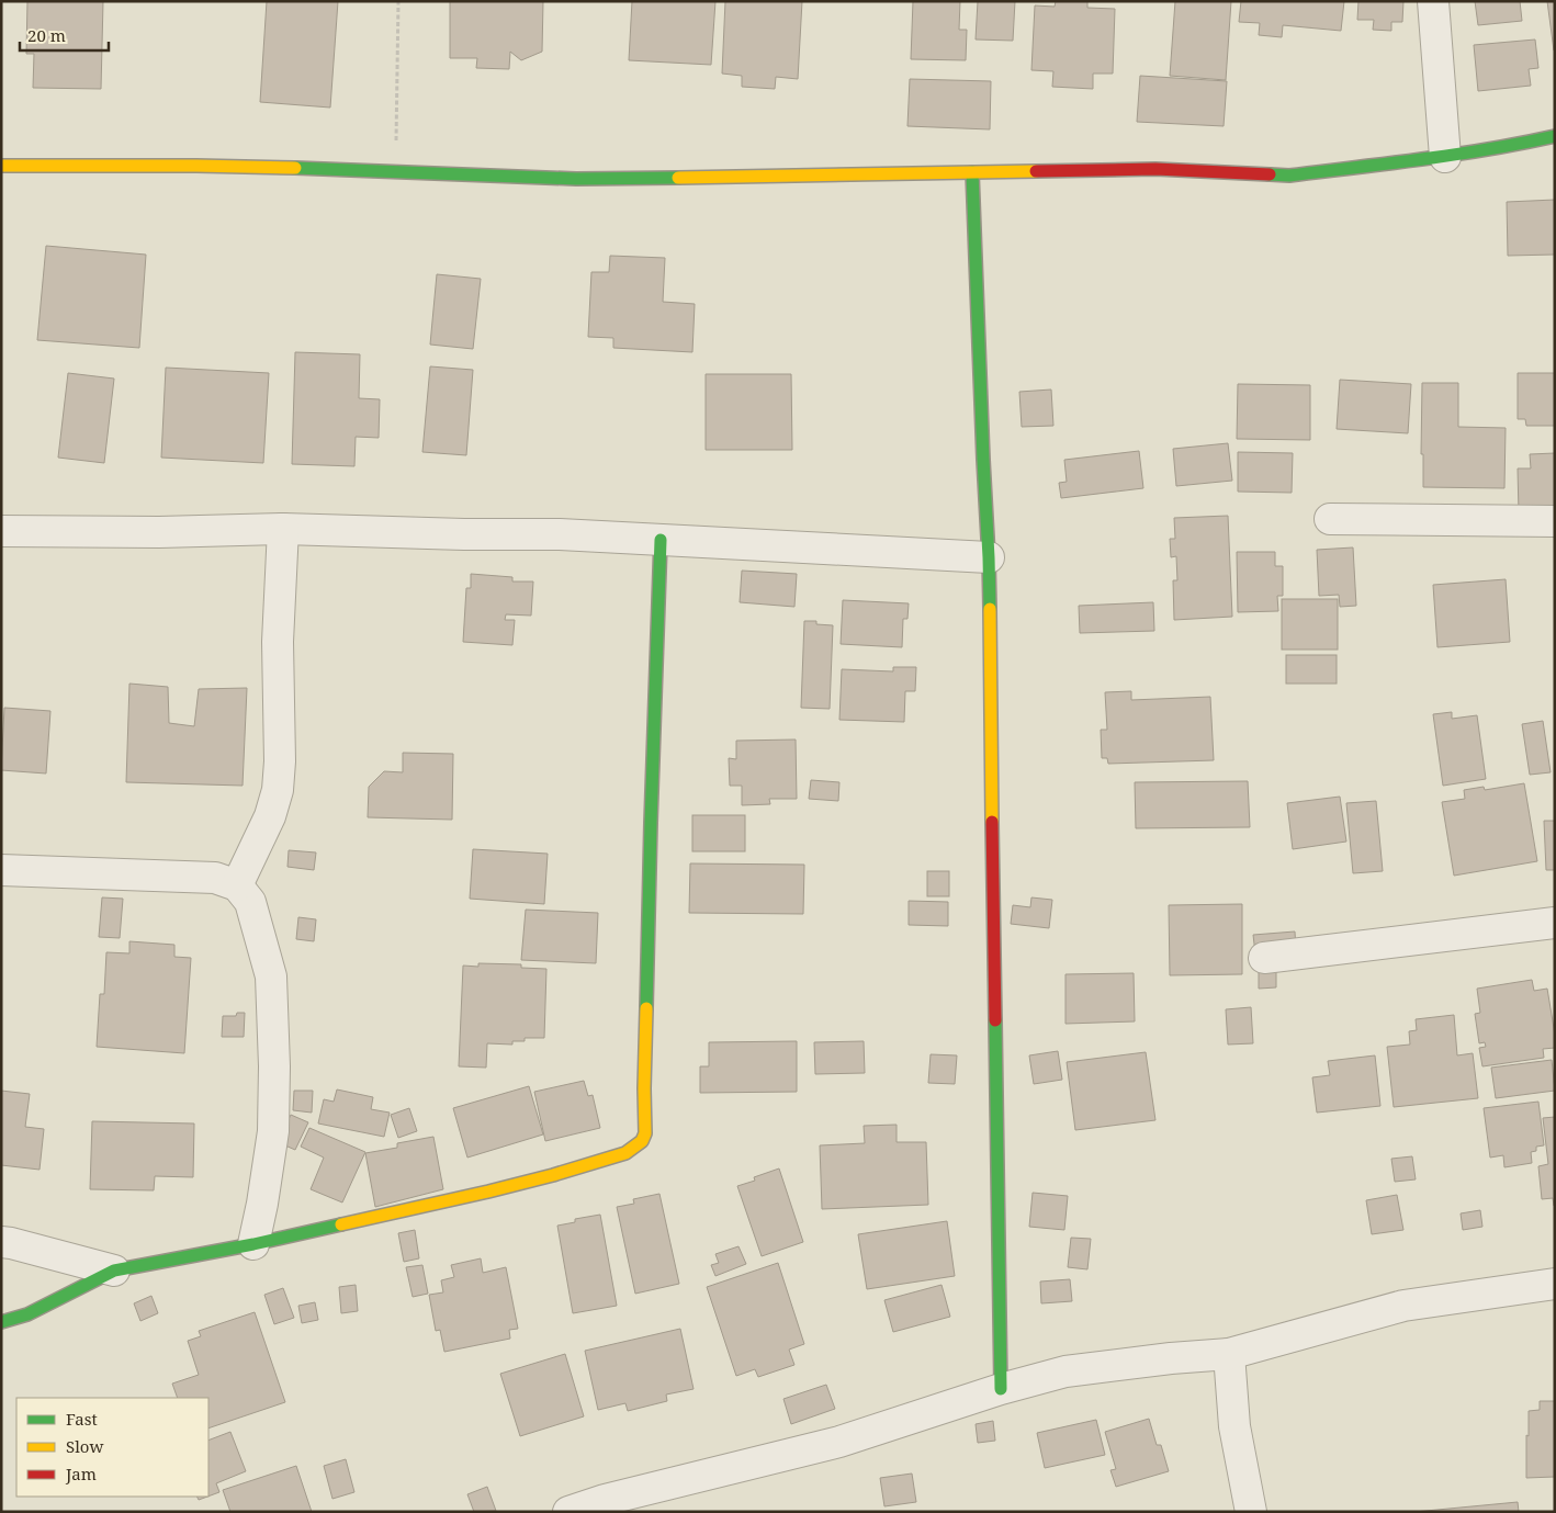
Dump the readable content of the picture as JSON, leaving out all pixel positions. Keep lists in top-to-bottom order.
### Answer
{
  "legend": ["Fast", "Slow", "Jam"],
  "scale_bar": "20 m"
}
